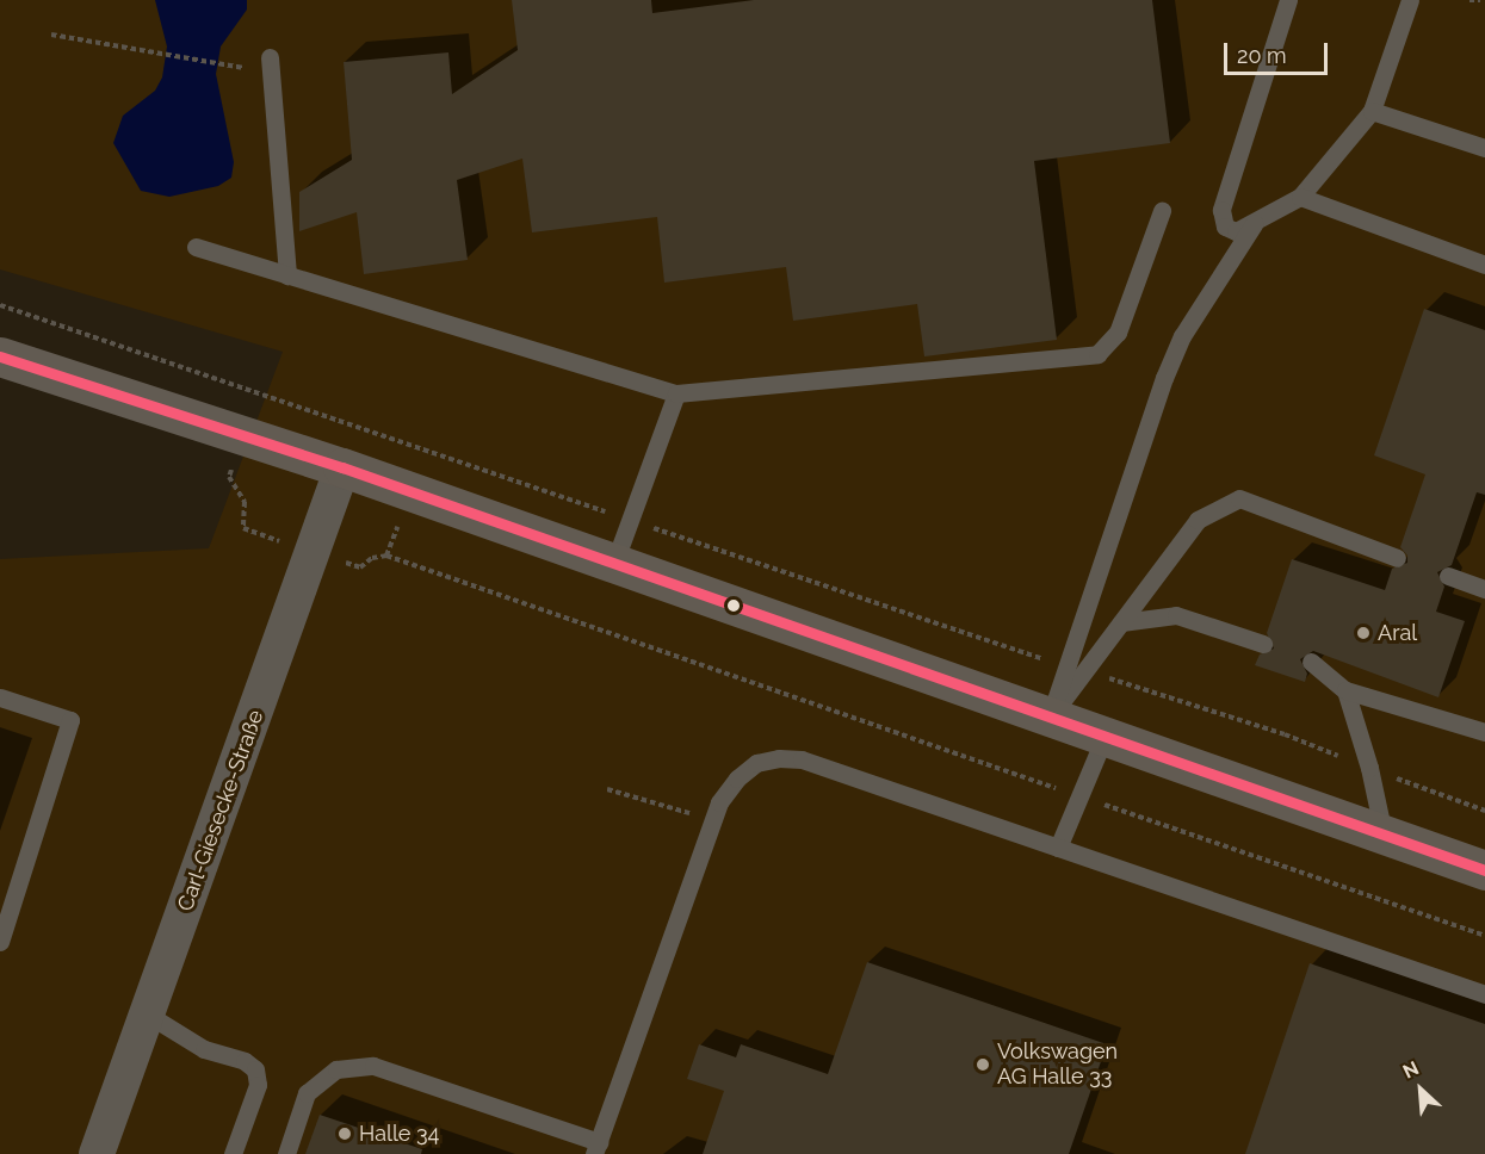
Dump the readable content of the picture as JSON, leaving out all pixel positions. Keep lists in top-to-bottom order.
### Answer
{
  "streets": {
    "street": ["Carl-Giesecke-Straße"]
  },
  "places": ["Aral", "Volkswagen AG Halle 33", "Halle 34"],
  "scale_bar": "20 m",
  "north": "top left"
}
